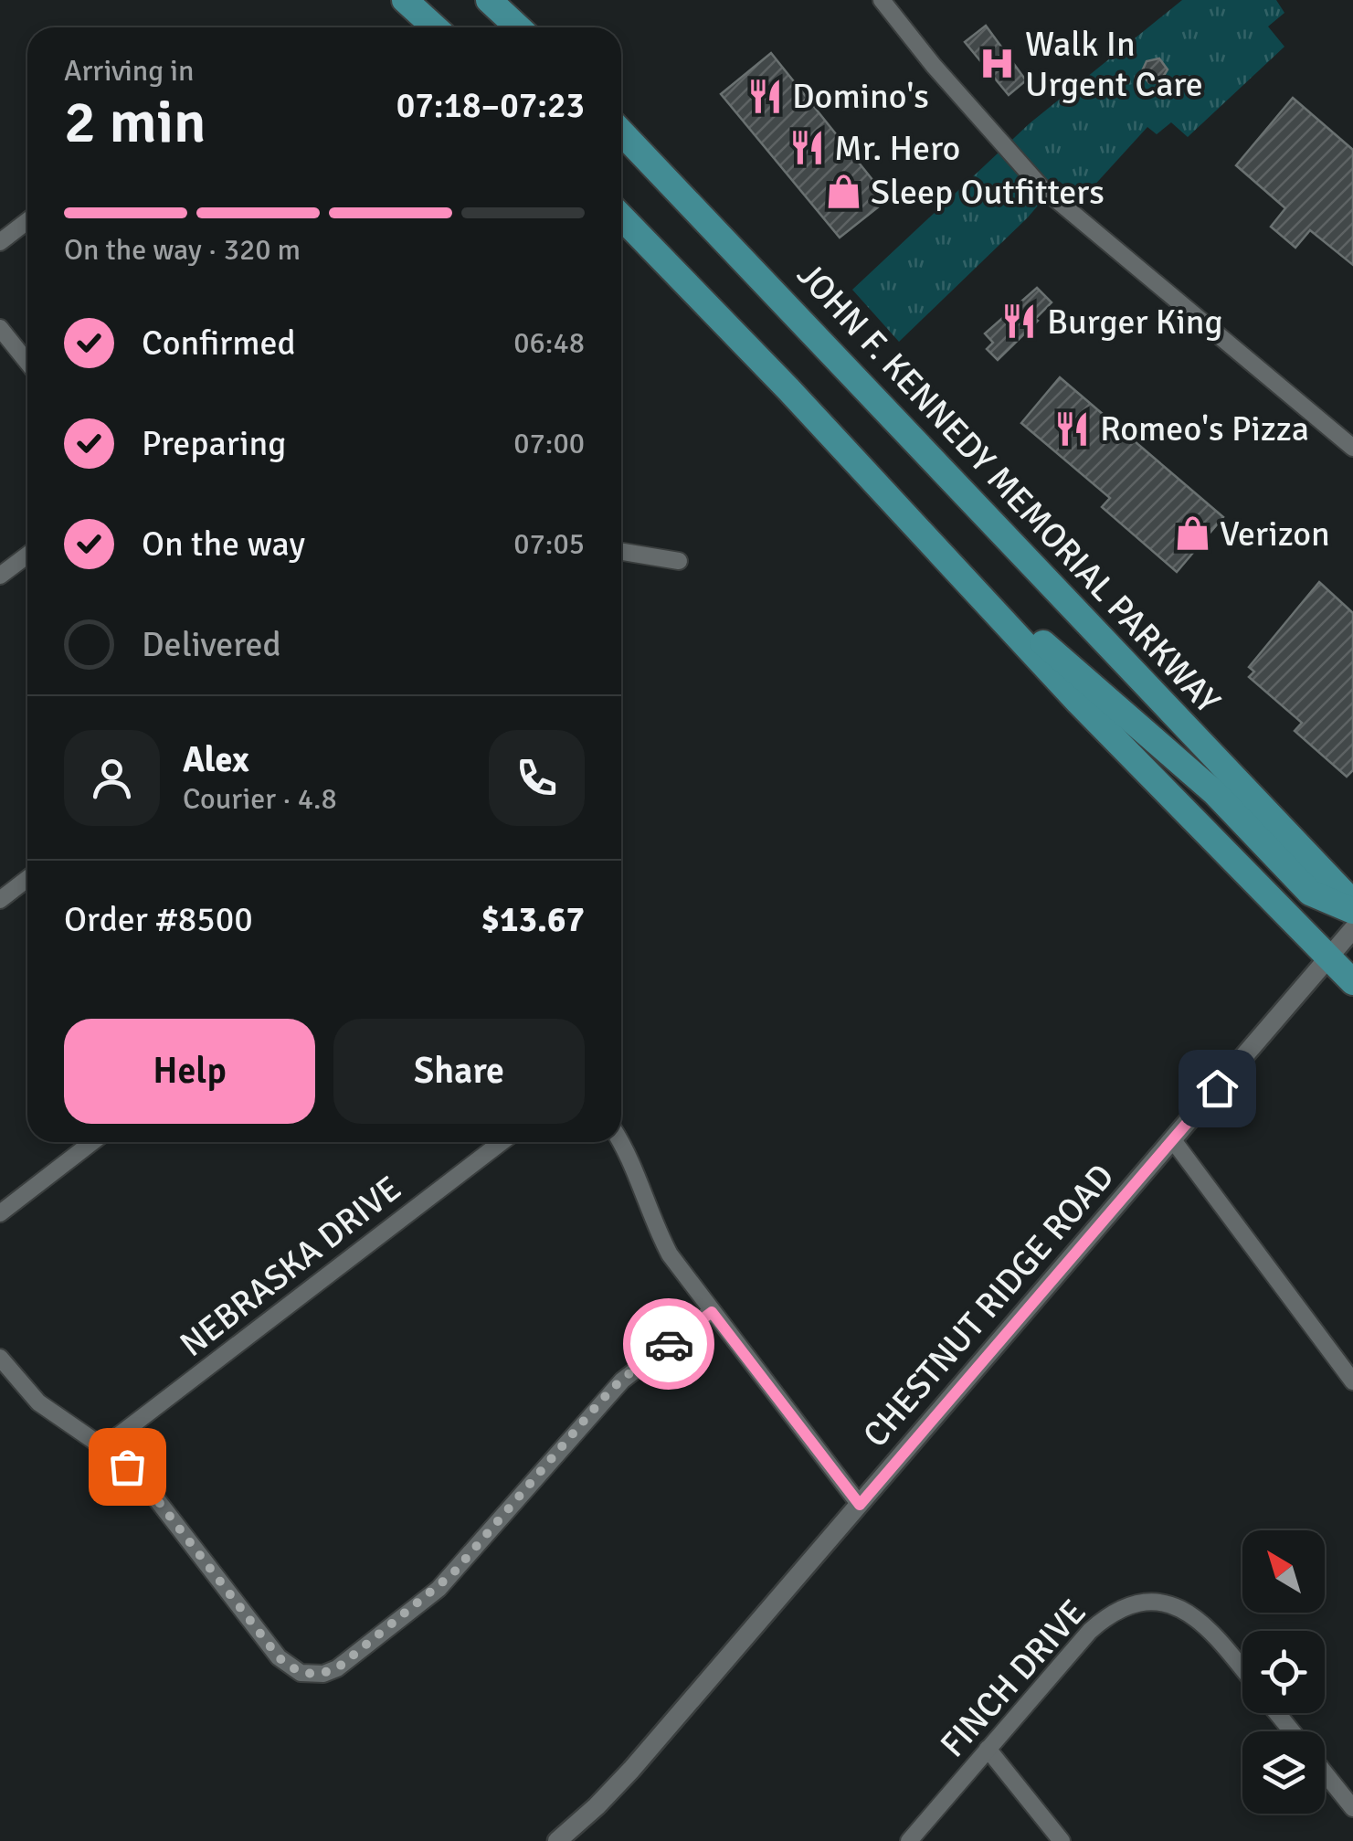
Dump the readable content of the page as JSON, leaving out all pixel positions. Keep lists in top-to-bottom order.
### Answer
{
  "streets": {
    "highway": ["JOHN F. KENNEDY MEMORIAL PARKWAY"],
    "street": ["NEBRASKA DRIVE", "CHESTNUT RIDGE ROAD", "FINCH DRIVE"]
  },
  "places": {
    "hospital": ["Walk In Urgent Care"],
    "restaurant": [
      "Domino's",
      "Mr. Hero",
      "Burger King",
      "Romeo's Pizza"
    ],
    "shop": ["Sleep Outfitters", "Verizon"]
  },
  "north": "top left",
  "page": {
    "heading": ["2 min", "Arriving in", "07:18–07:23"],
    "panel": [
      "Alex",
      "Courier · 4.8",
      "Order #8500",
      "$13.67"
    ],
    "bar": "On the way · 320 m",
    "list": [
      ["Confirmed", "06:48"],
      ["Preparing", "07:00"],
      ["On the way", "07:05"],
      "Delivered"
    ],
    "buttons": ["Help", "Share"]
  }
}
